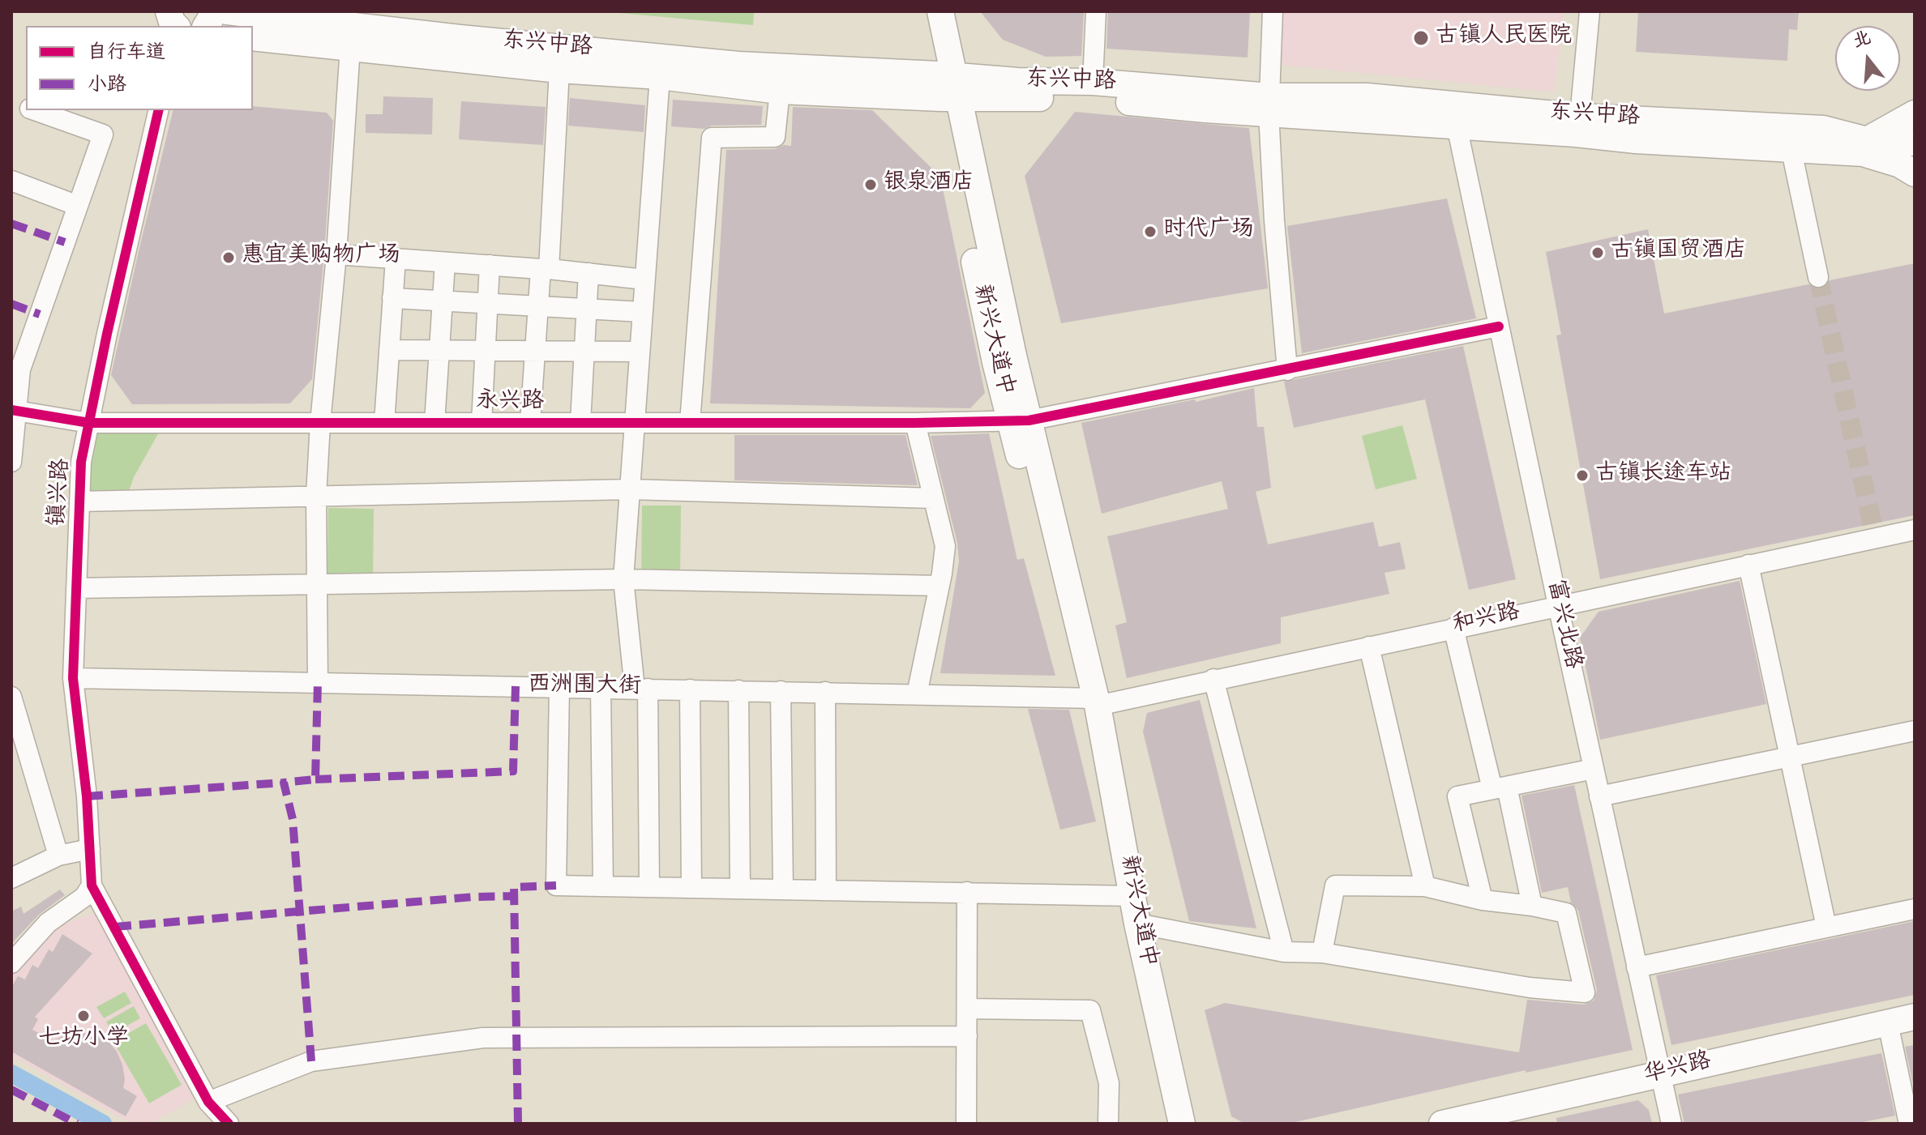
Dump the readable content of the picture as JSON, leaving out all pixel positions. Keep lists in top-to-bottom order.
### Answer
{
  "streets": {
    "main road": ["东兴中路", "新兴大道中", "华兴路"],
    "street": [
      "永兴路",
      "镇兴路",
      "和兴路",
      "富兴北路",
      "西洲围大街"
    ]
  },
  "crossings": [
    ["东兴中路", "新兴大道中"],
    ["东兴中路", "富兴北路"],
    ["新兴大道中", "永兴路"],
    ["新兴大道中", "和兴路"],
    ["新兴大道中", "西洲围大街"],
    ["永兴路", "镇兴路"],
    ["永兴路", "富兴北路"],
    ["镇兴路", "西洲围大街"],
    ["和兴路", "富兴北路"],
    ["和兴路", "西洲围大街"],
    ["富兴北路", "华兴路"]
  ],
  "places": [
    "古镇人民医院",
    "银泉酒店",
    "时代广场",
    "古镇国贸酒店",
    "惠宜美购物广场",
    "古镇长途车站",
    "七坊小学"
  ],
  "legend": ["自行车道", "小路"],
  "north": "top"
}
